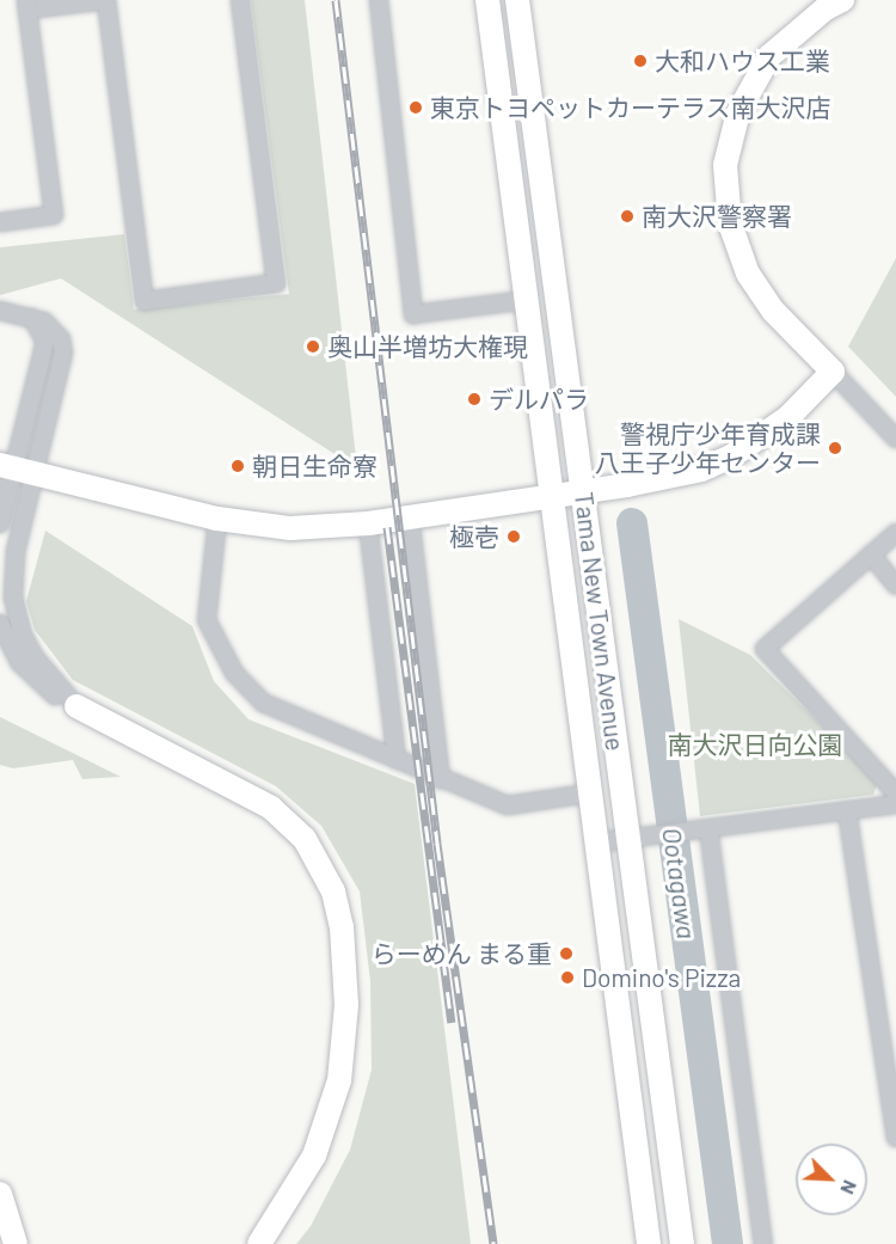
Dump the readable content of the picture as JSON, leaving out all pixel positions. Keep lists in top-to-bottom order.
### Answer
{
  "streets": {
    "main road": ["Tama New Town Avenue"]
  },
  "water": ["Ootagawa"],
  "parks": ["南大沢日向公園"],
  "places": [
    "大和ハウス工業",
    "東京トヨペットカーテラス南大沢店",
    "南大沢警察署",
    "奥山半増坊大権現",
    "デルパラ",
    "警視庁少年育成課 八王子少年センター",
    "朝日生命寮",
    "極壱",
    "らーめん まる重",
    "Domino's Pizza"
  ],
  "north": "bottom right"
}
